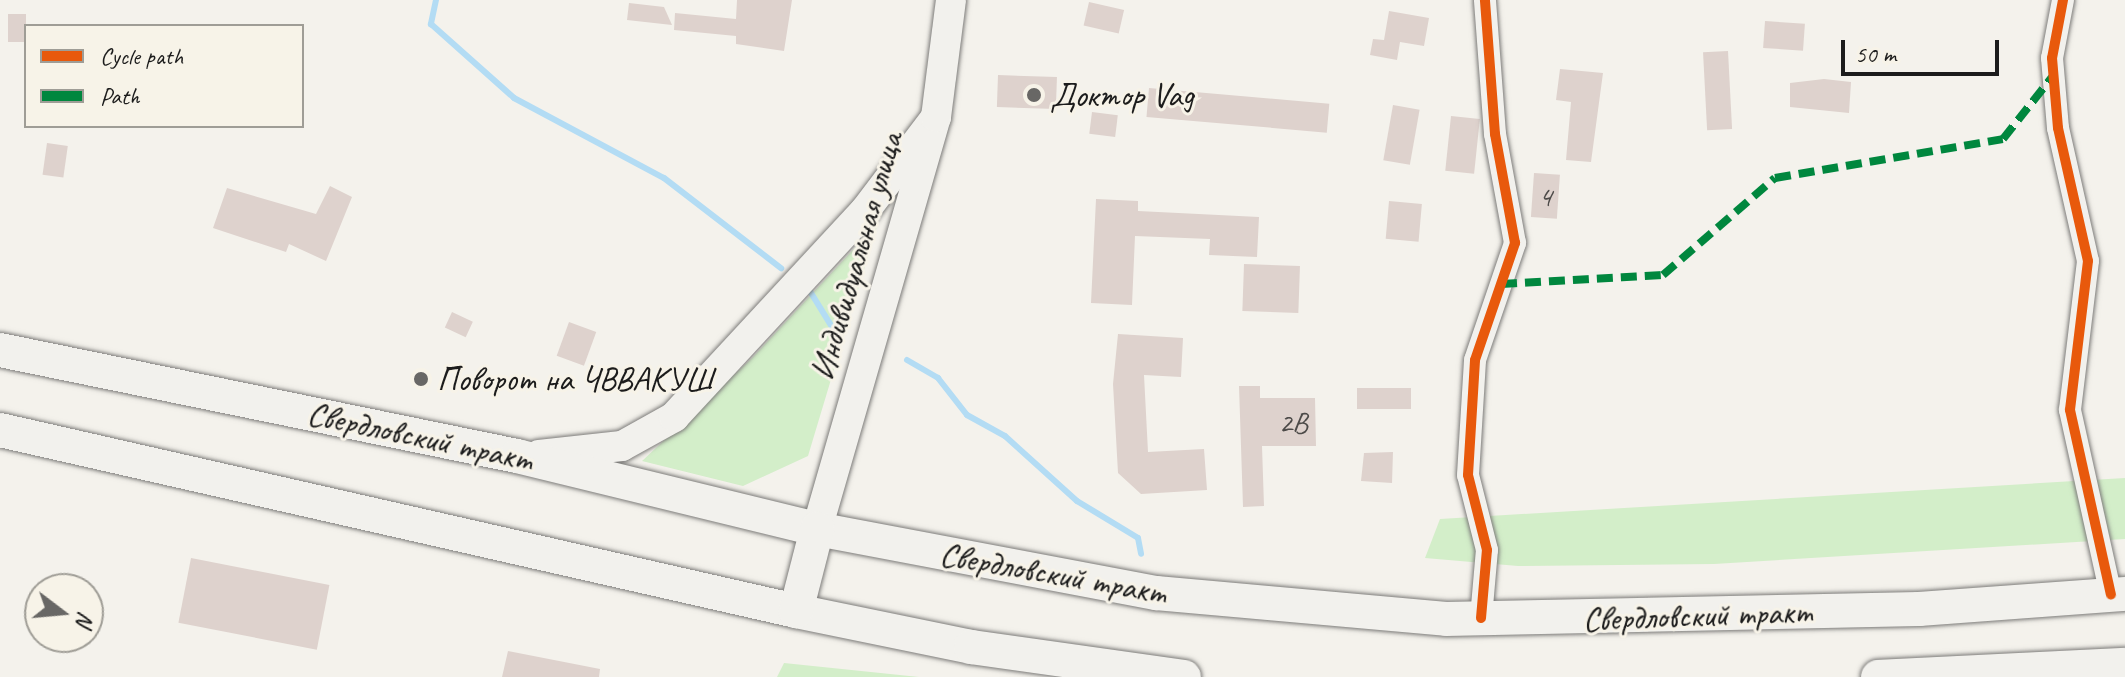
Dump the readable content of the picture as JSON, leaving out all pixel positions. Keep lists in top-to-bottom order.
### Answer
{
  "streets": {
    "main road": ["Индивидуальная улица", "Свердловский тракт"]
  },
  "crossings": [
    ["Индивидуальная улица", "Свердловский тракт"]
  ],
  "places": ["Доктор Vag", "Поворот на ЧВВАКУШ"],
  "house_numbers": ["4", "2В"],
  "legend": ["Cycle path", "Path"],
  "scale_bar": "50 m",
  "north": "right"
}
